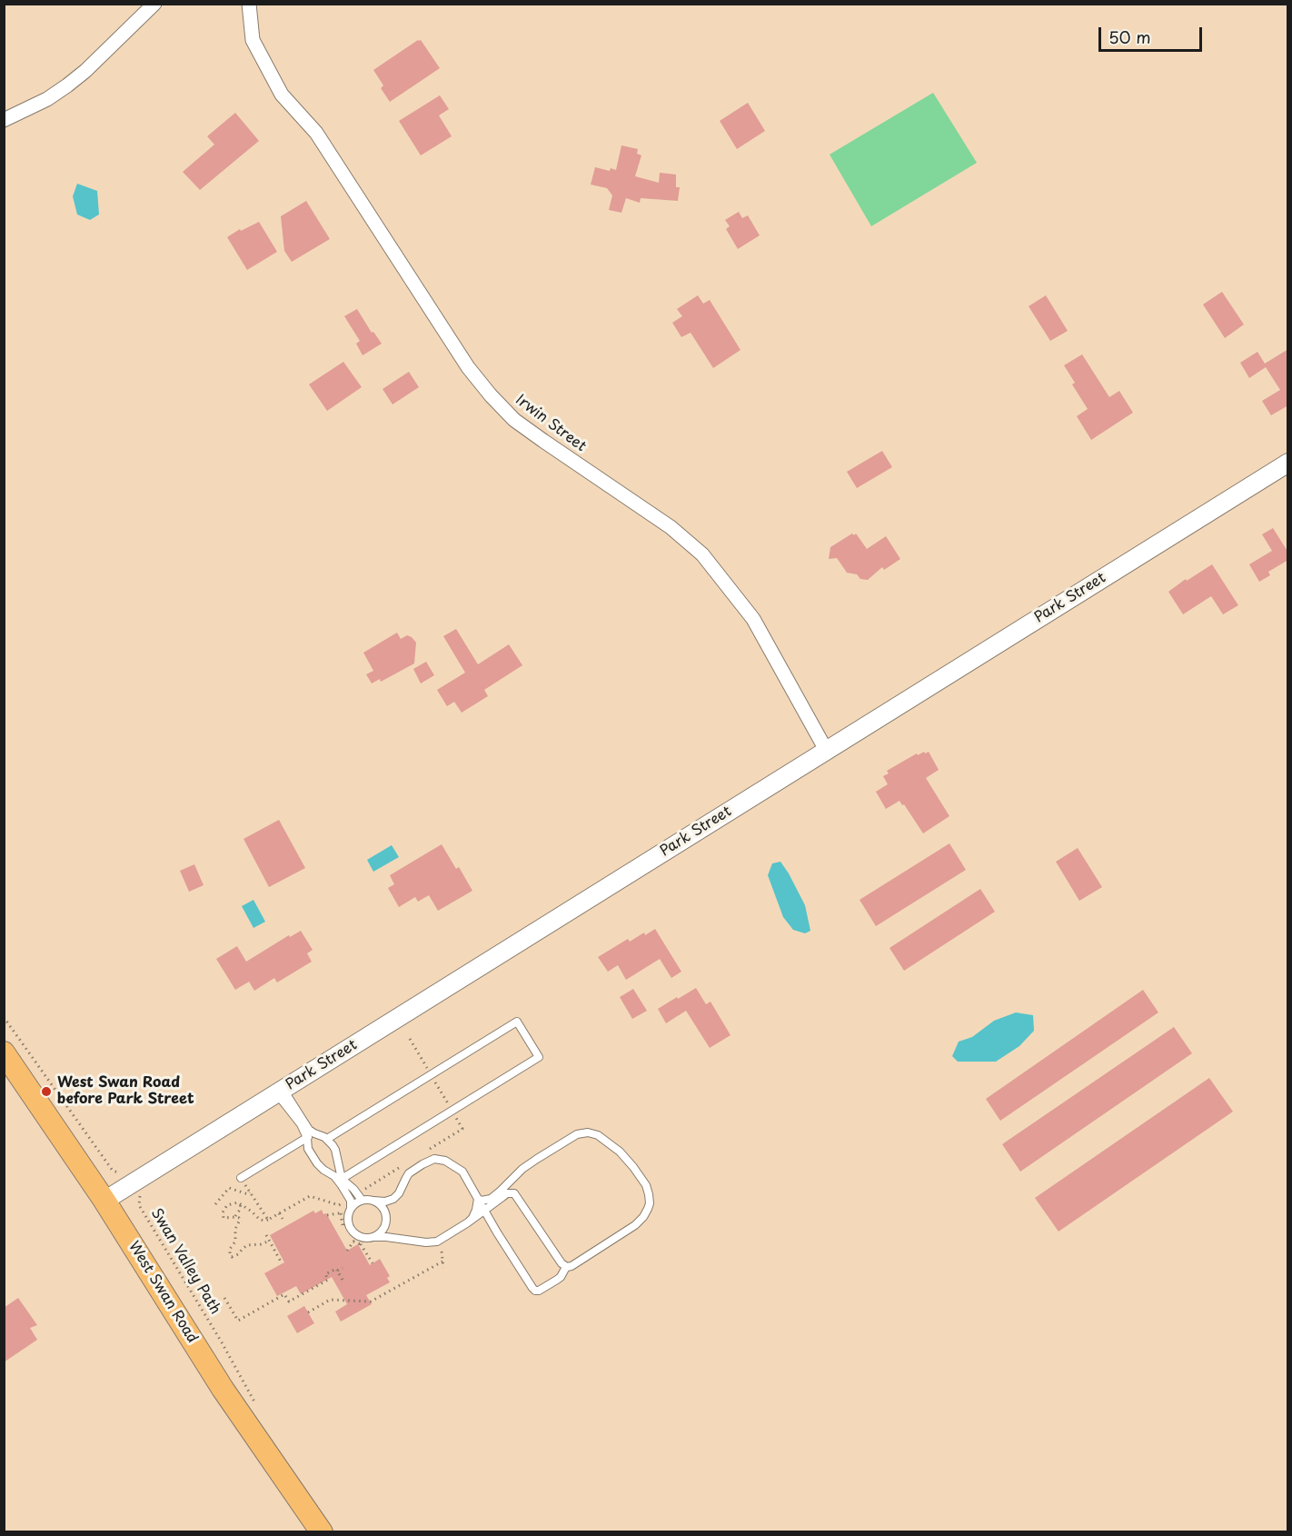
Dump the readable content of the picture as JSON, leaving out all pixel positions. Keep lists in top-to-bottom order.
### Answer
{
  "streets": {
    "main road": ["West Swan Road"],
    "street": ["Irwin Street", "Park Street"],
    "path": ["Swan Valley Path"]
  },
  "crossings": [
    ["Irwin Street", "Park Street"],
    ["Park Street", "Swan Valley Path"],
    ["Park Street", "West Swan Road"]
  ],
  "places": ["West Swan Road before Park Street"],
  "scale_bar": "50 m"
}
